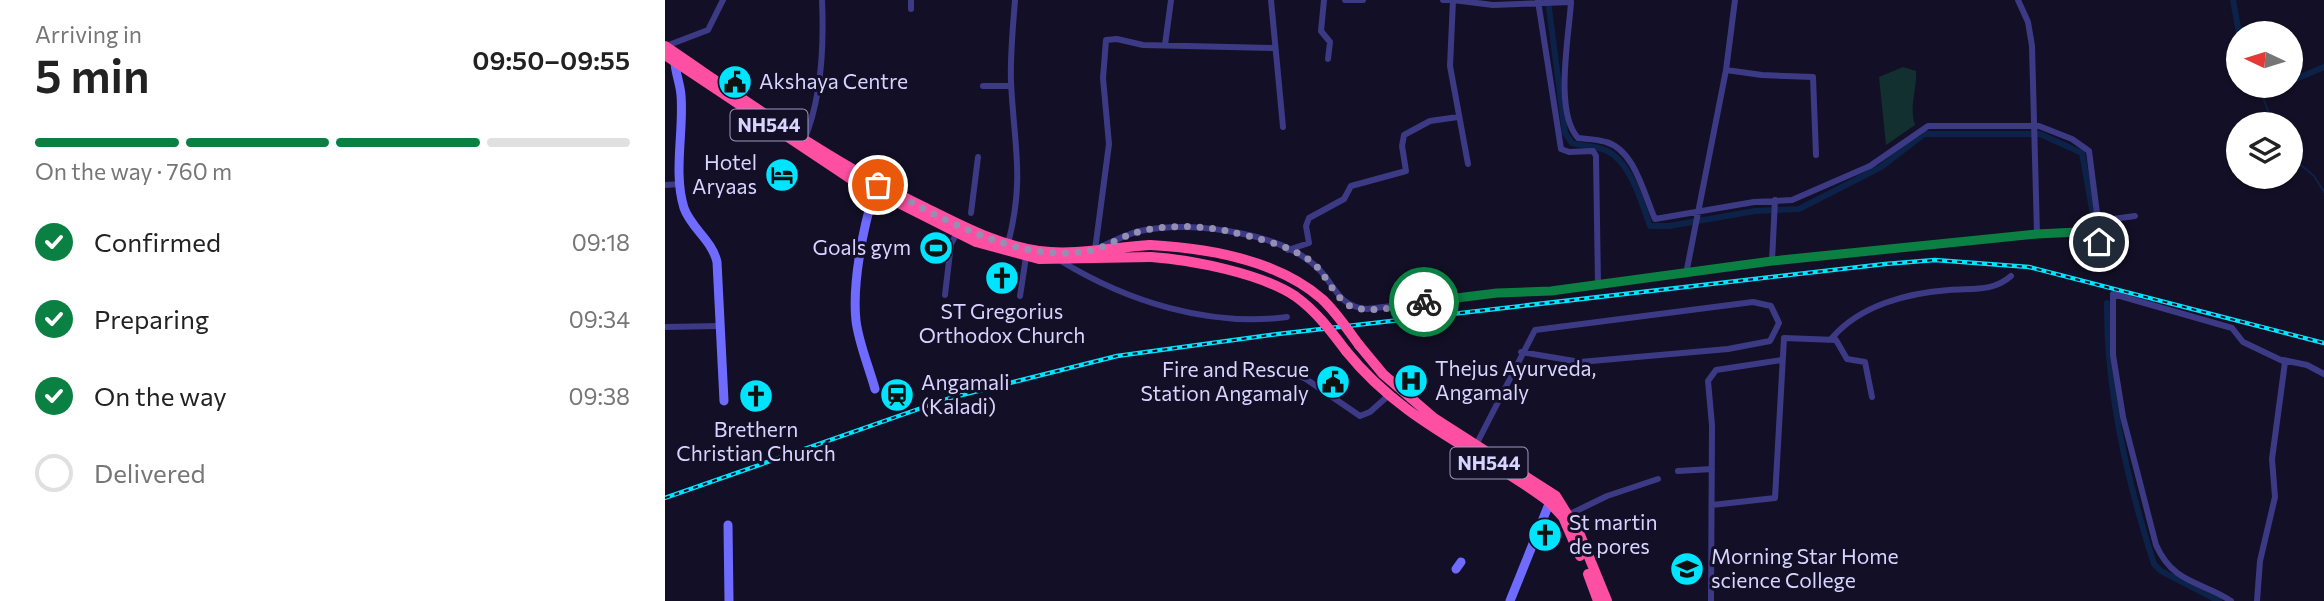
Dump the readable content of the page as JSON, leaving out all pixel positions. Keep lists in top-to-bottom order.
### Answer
{
  "streets": {
    "highway": ["NH544"]
  },
  "places": {
    "public building": ["Akshaya Centre", "Fire and Rescue Station Angamaly"],
    "hotel": ["Hotel Aryaas"],
    "sports": ["Goals gym"],
    "church": ["ST Gregorius Orthodox Church", "Brethern Christian Church", "St martin de pores"],
    "hospital": ["Thejus Ayurveda, Angamaly"],
    "station": ["Angamali (Kaladi)"],
    "school or university": ["Morning Star Home science College"]
  },
  "north": "left",
  "page": {
    "heading": ["5 min", "Arriving in", "09:50–09:55"],
    "bar": "On the way · 760 m",
    "list": [
      ["Confirmed", "09:18"],
      ["Preparing", "09:34"],
      ["On the way", "09:38"],
      "Delivered"
    ]
  }
}
